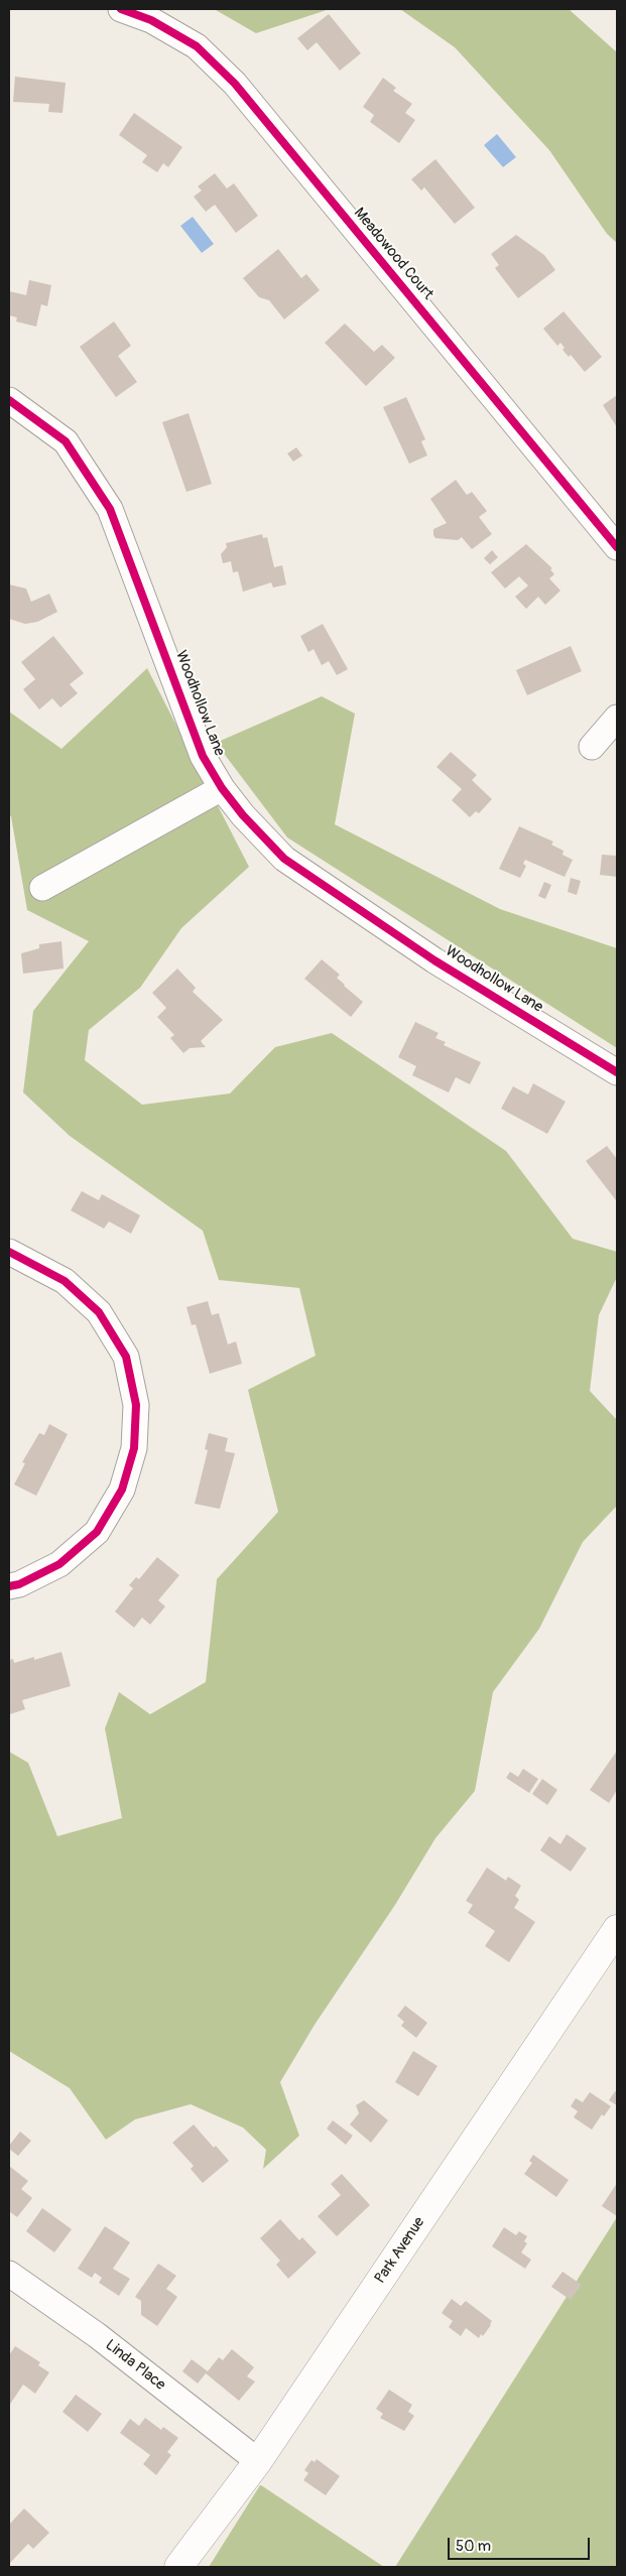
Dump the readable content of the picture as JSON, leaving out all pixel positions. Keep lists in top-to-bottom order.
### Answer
{
  "streets": {
    "main road": ["Park Avenue"],
    "street": ["Meadowood Court", "Woodhollow Lane", "Linda Place"]
  },
  "crossings": [
    ["Park Avenue", "Linda Place"]
  ],
  "scale_bar": "50 m"
}
